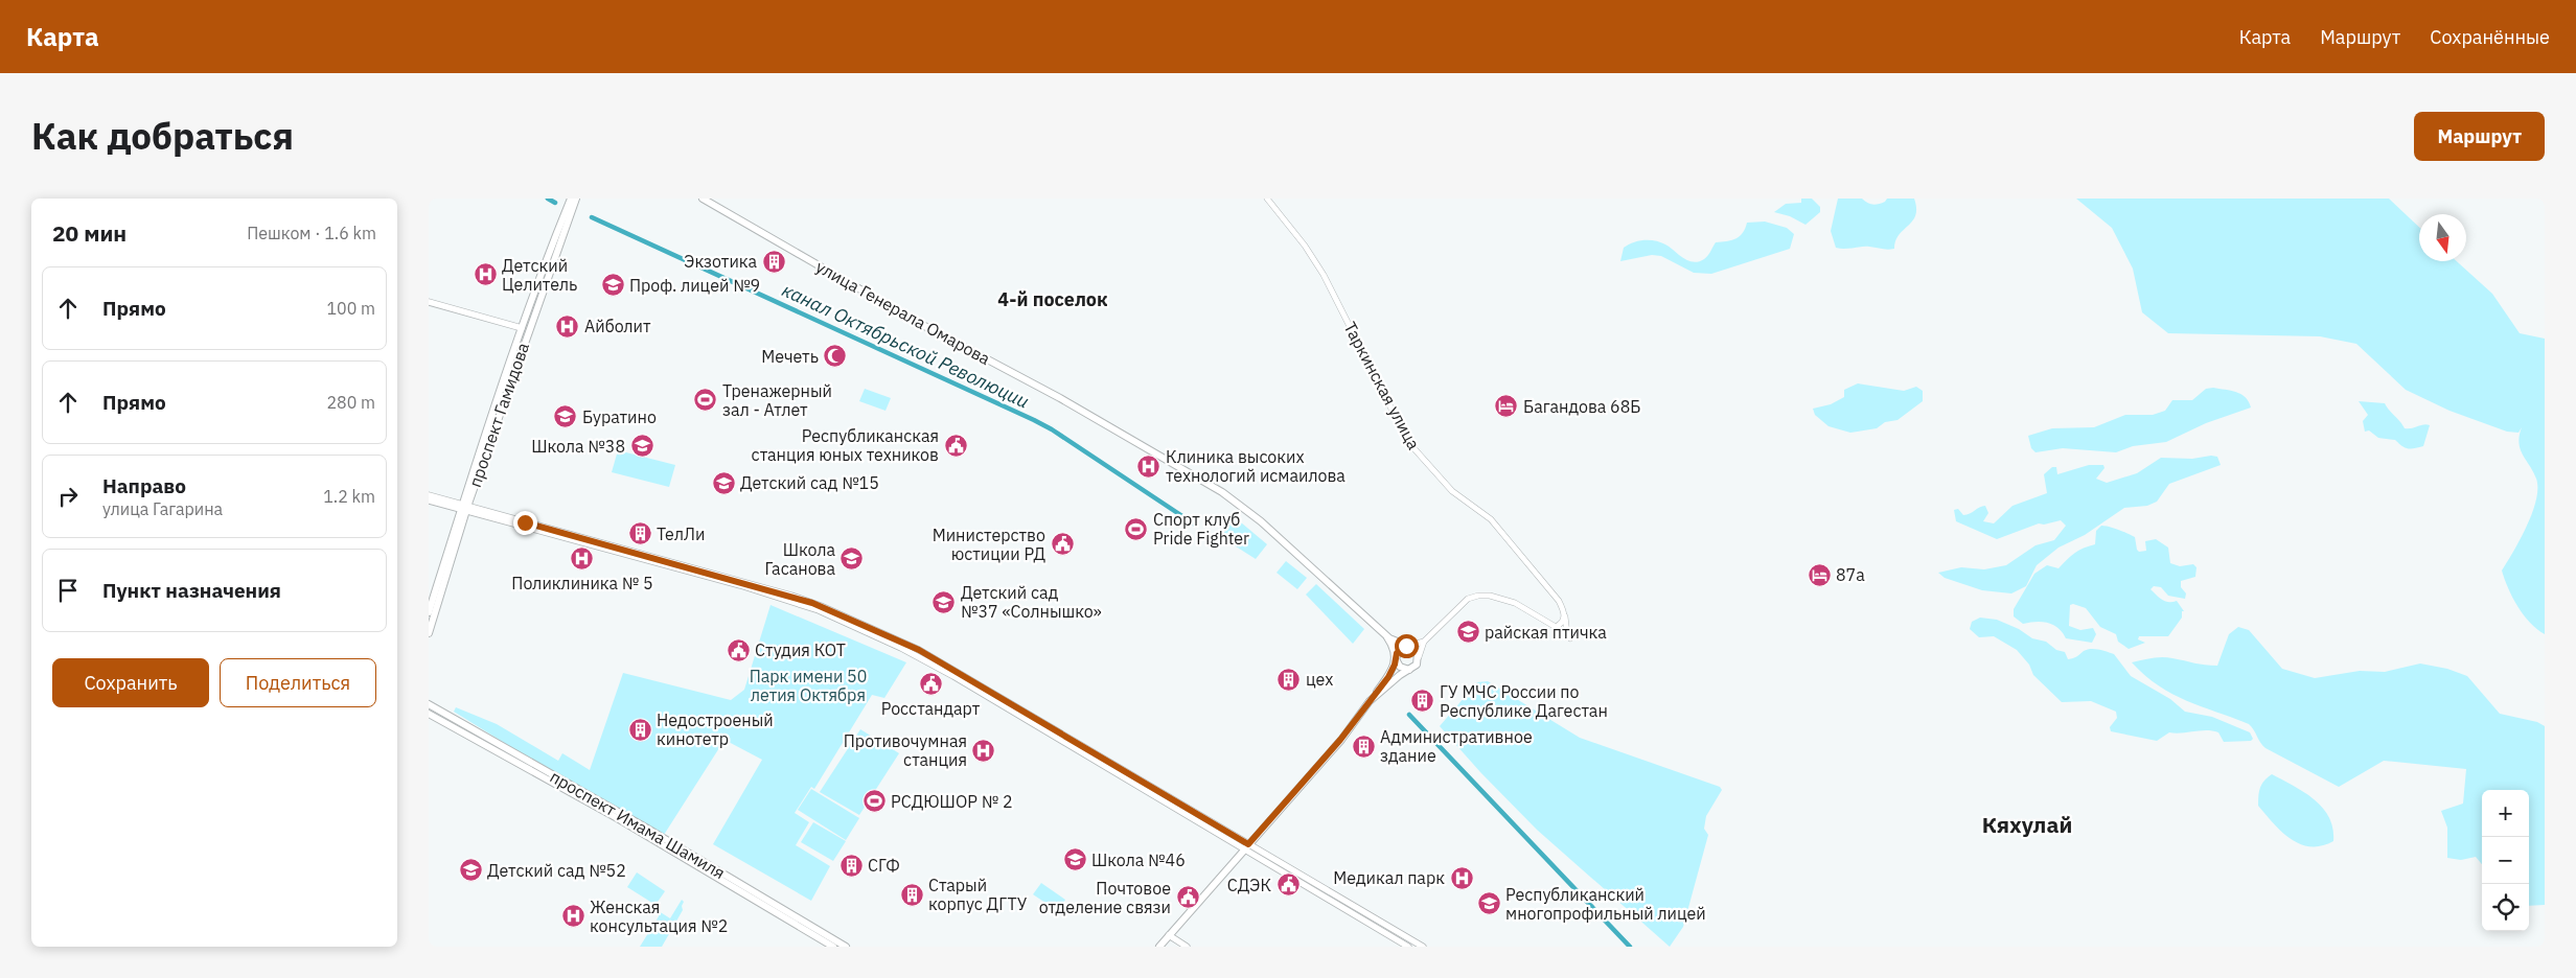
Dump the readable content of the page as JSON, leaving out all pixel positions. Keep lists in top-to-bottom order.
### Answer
{
  "streets": {
    "main road": ["улица Генерала Омарова", "проспект Гамидова", "проспект Имама Шамиля"],
    "street": ["Таркинская улица"]
  },
  "districts": ["4-й поселок", "Кяхулай"],
  "water": ["канал Октябрьской Революции"],
  "parks": ["Парк имени 50 летия Октября"],
  "places": {
    "building": [
      "Экзотика",
      "ТелЛи",
      "цех",
      "ГУ МЧС России по Республике Дагестан",
      "Недостроеный кинотетр",
      "Административное здание",
      "СГФ",
      "Старый корпус ДГТУ"
    ],
    "hospital": [
      "Детский Целитель",
      "Айболит",
      "Клиника высоких технологий исмаилова",
      "Поликлиника № 5",
      "Противочумная станция",
      "Медикал парк",
      "Женская консультация №2"
    ],
    "school or university": [
      "Проф. лицей №9",
      "Буратино",
      "Школа №38",
      "Детский сад №15",
      "Школа Гасанова",
      "Детский сад №37 «Солнышко»",
      "райская птичка",
      "Школа №46",
      "Детский сад №52",
      "Республиканский многопрофильный лицей"
    ],
    "mosque": ["Мечеть"],
    "sports": ["Тренажерный зал - Атлет", "Спорт клуб Pride Fighter", "РСДЮШОР № 2"],
    "hotel": ["Багандова 68Б", "87а"],
    "public building": [
      "Республиканская станция юных техников",
      "Министерство юстиции РД",
      "Студия КОТ",
      "Росстандарт",
      "СДЭК",
      "Почтовое отделение связи"
    ]
  },
  "north": "bottom",
  "page": {
    "header": "Карта",
    "nav": ["Карта", "Маршрут", "Сохранённые"],
    "title": "Как добраться",
    "buttons": [
      "Маршрут",
      ["Сохранить", "Поделиться"]
    ],
    "heading": ["20 мин", "Пешком · 1.6 km"],
    "list": [
      ["Прямо", "100 m"],
      ["Прямо", "280 m"],
      ["Направо", "улица Гагарина", "1.2 km"],
      "Пункт назначения"
    ],
    "map_buttons": ["+", "−"]
  }
}
